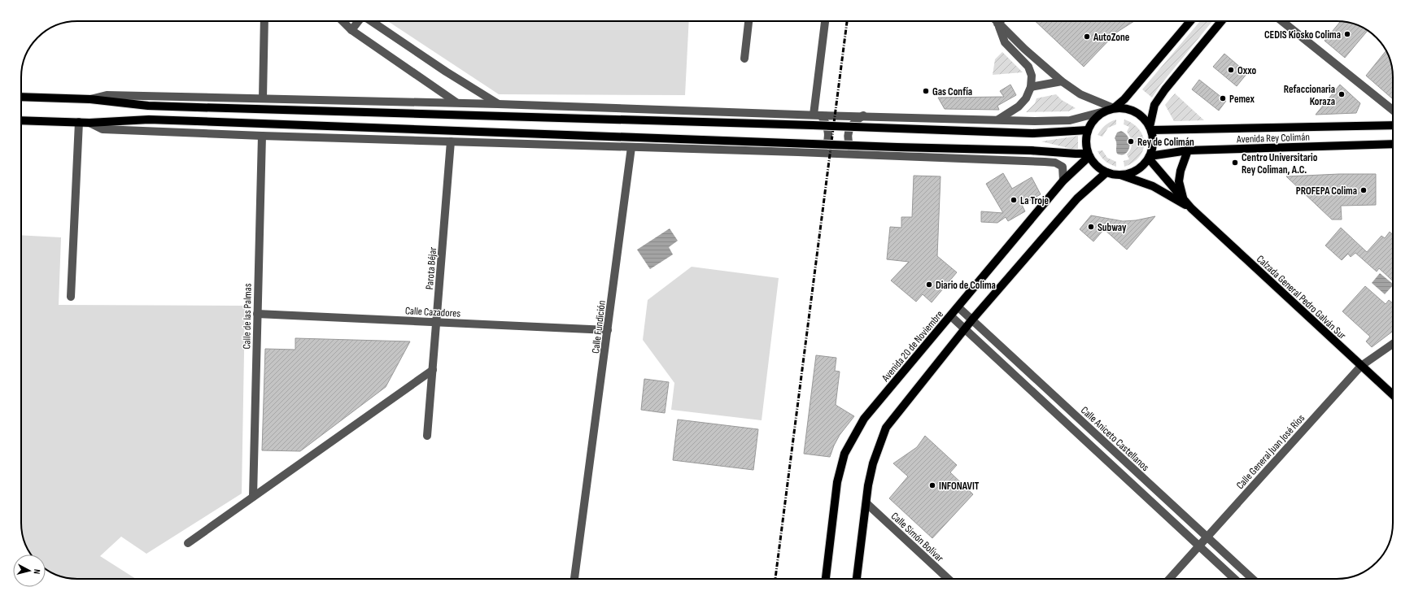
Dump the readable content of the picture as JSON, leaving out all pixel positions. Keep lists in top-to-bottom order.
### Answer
{
  "streets": {
    "main road": ["Avenida Rey Colimán", "Calzada General Pedro Galván Sur", "Avenida 20 de Noviembre"],
    "street": [
      "Parota Béjar",
      "Calle Cazadores",
      "Calle de las Palmas",
      "Calle Fundición",
      "Calle Aniceto Castellanos",
      "Calle General Juan José Ríos",
      "Calle Simón Bolívar"
    ]
  },
  "crossings": [
    ["Avenida Rey Colimán", "Calzada General Pedro Galván Sur"],
    ["Avenida Rey Colimán", "Avenida 20 de Noviembre"],
    ["Parota Béjar", "Calle Cazadores"],
    ["Calzada General Pedro Galván Sur", "Avenida 20 de Noviembre"],
    ["Calzada General Pedro Galván Sur", "Calle General Juan José Ríos"],
    ["Calle Cazadores", "Calle de las Palmas"],
    ["Calle Cazadores", "Calle Fundición"],
    ["Avenida 20 de Noviembre", "Calle Aniceto Castellanos"],
    ["Calle Aniceto Castellanos", "Calle General Juan José Ríos"]
  ],
  "places": [
    "CEDIS Kiosko Colima",
    "AutoZone",
    "Oxxo",
    "Gas Confía",
    "Refaccionaria Koraza",
    "Pemex",
    "Rey de Colimán",
    "Centro Universitario Rey Coliman, A.C.",
    "PROFEPA Colima",
    "La Troje",
    "Subway",
    "Diario de Colima",
    "INFONAVIT"
  ],
  "north": "right"
}
